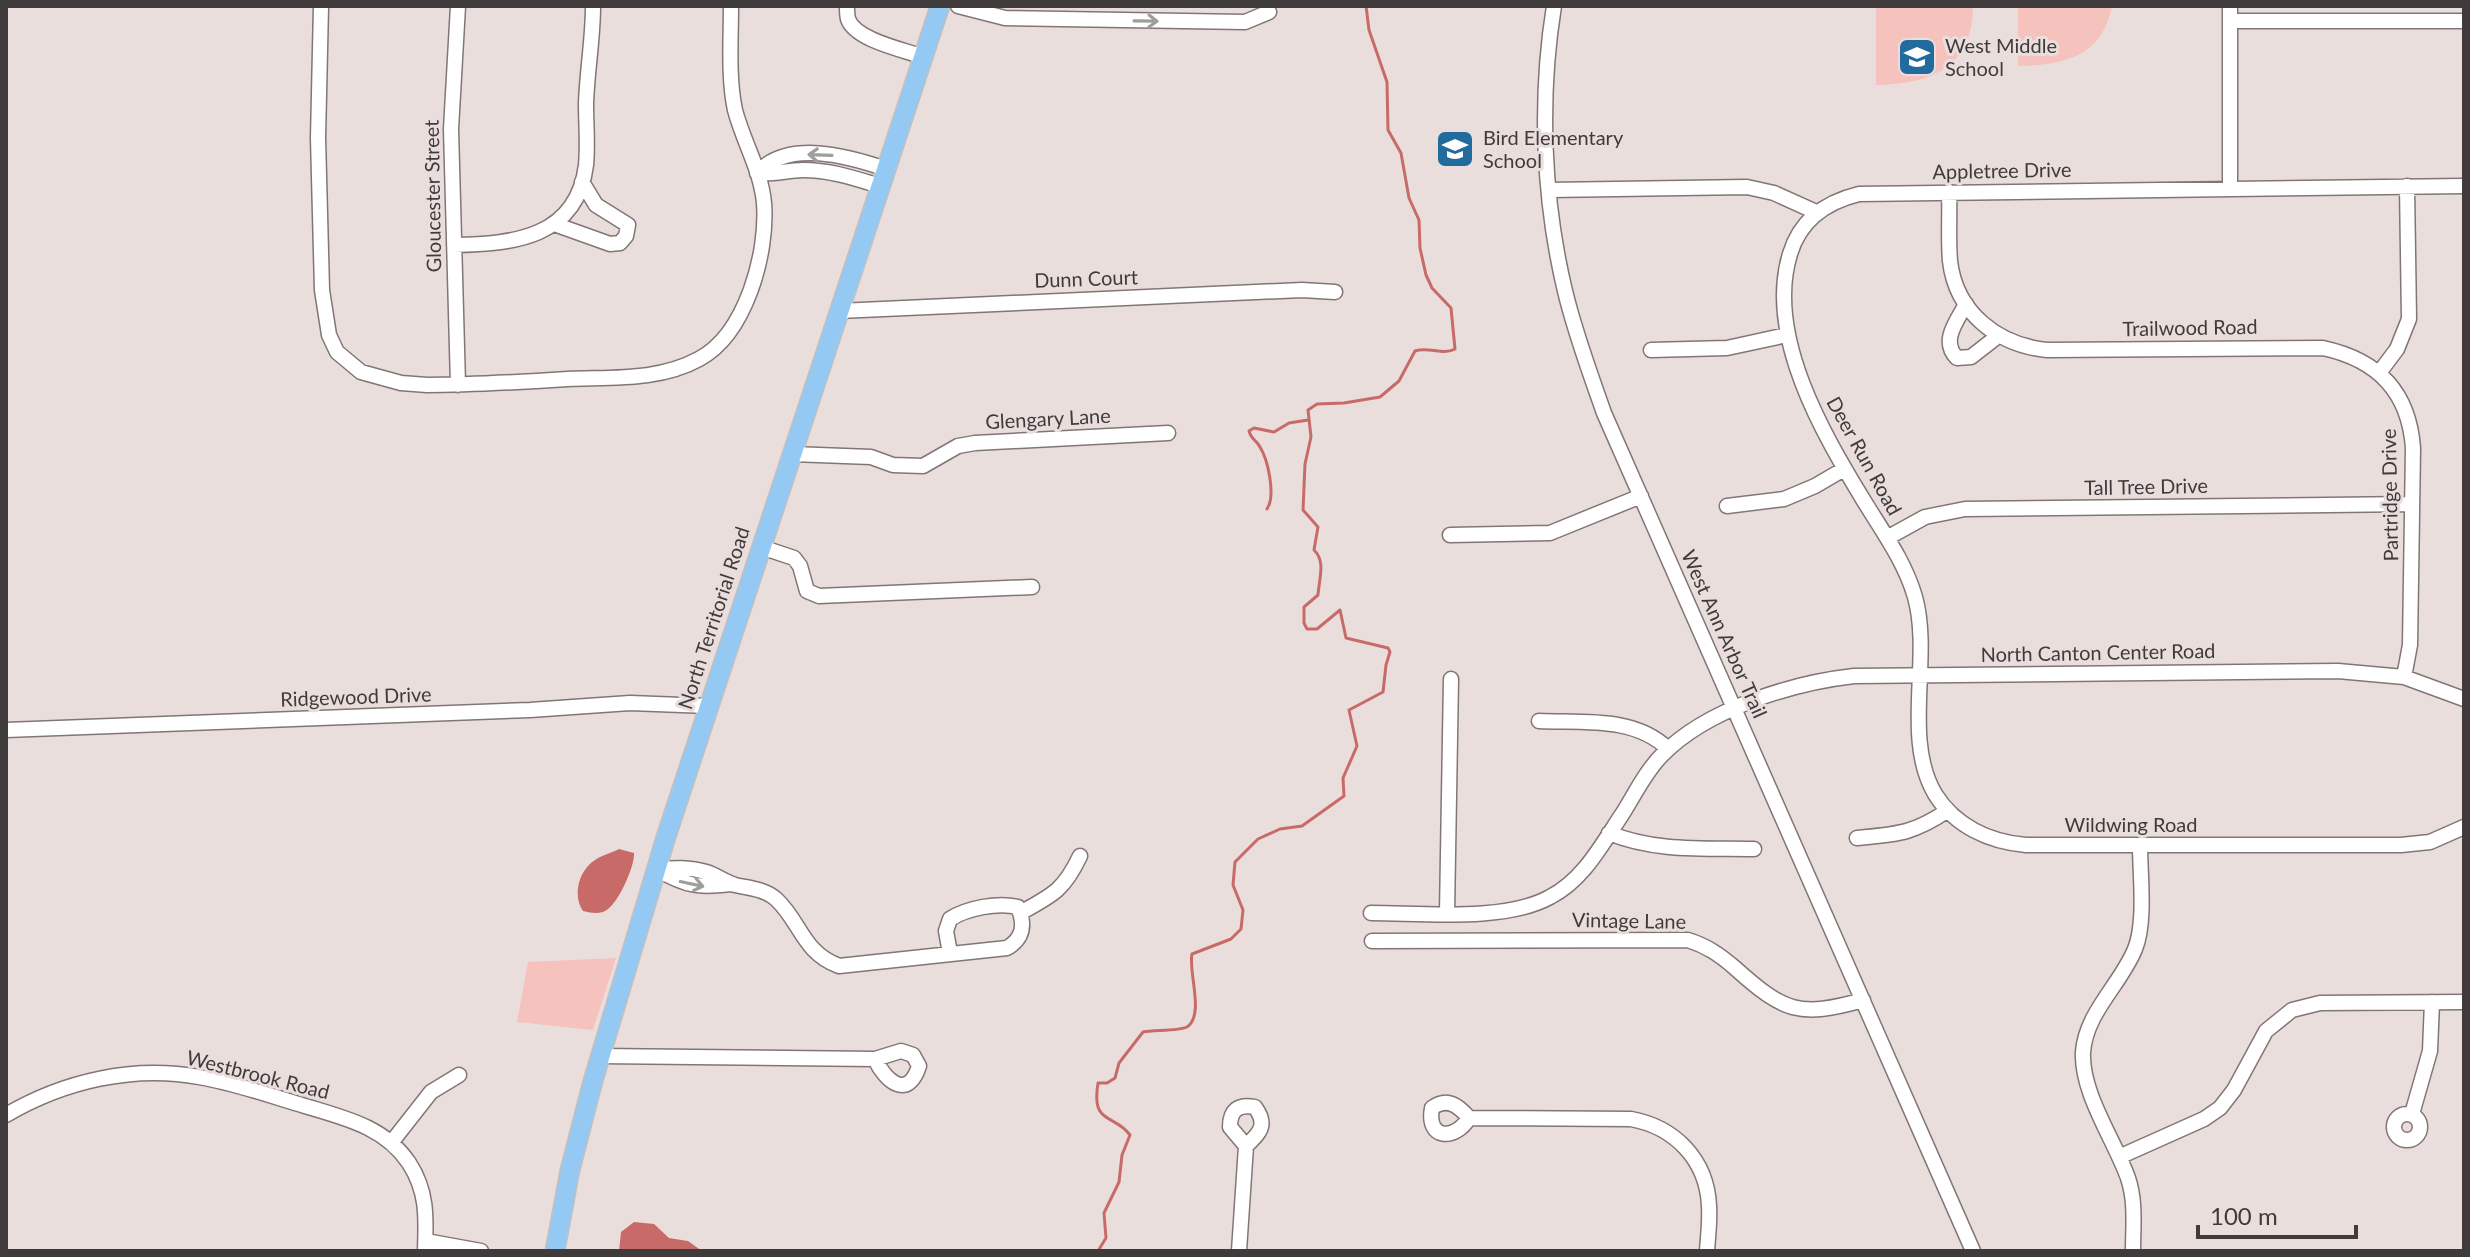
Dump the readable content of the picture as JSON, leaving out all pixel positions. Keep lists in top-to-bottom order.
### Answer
{
  "streets": {
    "main road": ["North Territorial Road"],
    "street": [
      "Appletree Drive",
      "Gloucester Street",
      "Dunn Court",
      "Trailwood Road",
      "Glengary Lane",
      "Deer Run Road",
      "Tall Tree Drive",
      "Partridge Drive",
      "West Ann Arbor Trail",
      "North Canton Center Road",
      "Ridgewood Drive",
      "Wildwing Road",
      "Vintage Lane",
      "Westbrook Road"
    ]
  },
  "crossings": [
    ["Appletree Drive", "Trailwood Road"],
    ["Appletree Drive", "Deer Run Road"],
    ["Dunn Court", "North Territorial Road"],
    ["Trailwood Road", "Partridge Drive"],
    ["Glengary Lane", "North Territorial Road"],
    ["Deer Run Road", "Tall Tree Drive"],
    ["Deer Run Road", "North Canton Center Road"],
    ["Deer Run Road", "Wildwing Road"],
    ["Tall Tree Drive", "Partridge Drive"],
    ["Partridge Drive", "North Canton Center Road"],
    ["North Territorial Road", "Ridgewood Drive"],
    ["West Ann Arbor Trail", "North Canton Center Road"],
    ["West Ann Arbor Trail", "Vintage Lane"],
    ["North Canton Center Road", "Wildwing Road"]
  ],
  "places": {
    "school or university": ["West Middle School", "Bird Elementary School"]
  },
  "scale_bar": "100 m"
}
